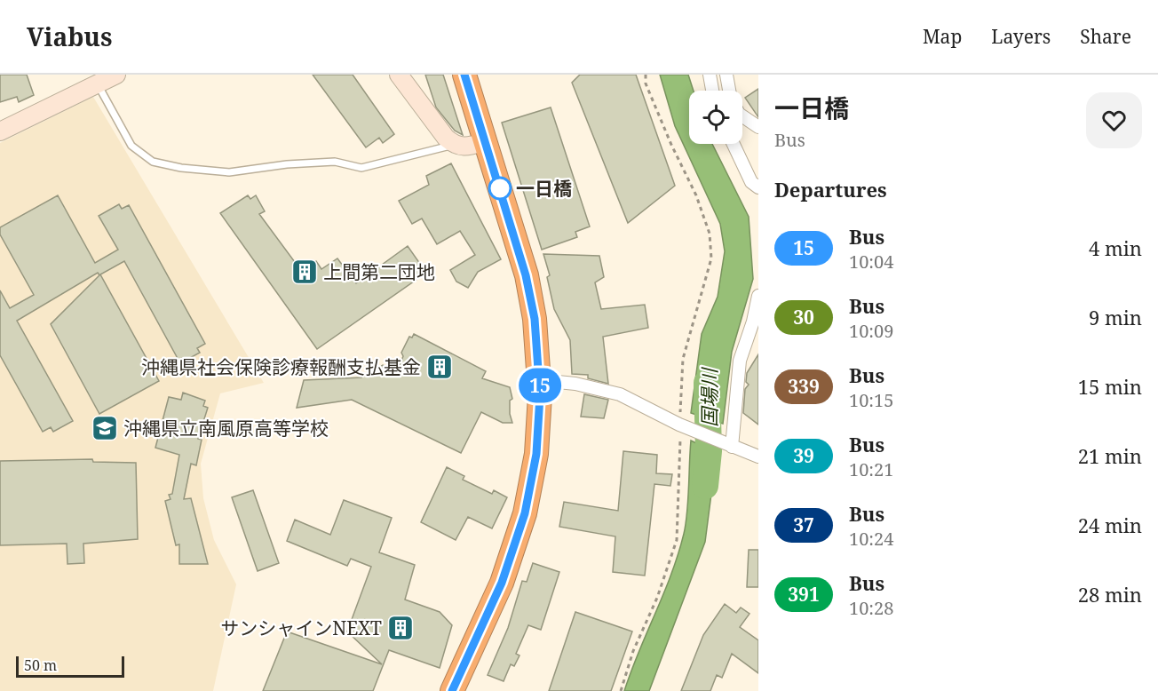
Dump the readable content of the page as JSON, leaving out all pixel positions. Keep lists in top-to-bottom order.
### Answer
{
  "water": ["国場川"],
  "places": {
    "other": ["一日橋"],
    "building": ["上間第二団地", "沖縄県社会保険診療報酬支払基金", "サンシャインNEXT"],
    "school or university": ["沖縄県立南風原高等学校"]
  },
  "lines": ["bus line 15"],
  "scale_bar": "50 m",
  "page": {
    "header": "Viabus",
    "nav": ["Map", "Layers", "Share"],
    "on_map": "15",
    "heading": [
      ["一日橋", "Bus"],
      "Departures"
    ],
    "list": [
      {
        "mark": "15",
        "name": "Bus",
        "note": "10:04",
        "value": "4 min"
      },
      {
        "mark": "30",
        "name": "Bus",
        "note": "10:09",
        "value": "9 min"
      },
      {
        "mark": "339",
        "name": "Bus",
        "note": "10:15",
        "value": "15 min"
      },
      {
        "mark": "39",
        "name": "Bus",
        "note": "10:21",
        "value": "21 min"
      },
      {
        "mark": "37",
        "name": "Bus",
        "note": "10:24",
        "value": "24 min"
      },
      {
        "mark": "391",
        "name": "Bus",
        "note": "10:28",
        "value": "28 min"
      }
    ],
    "scale": "50 m"
  }
}
